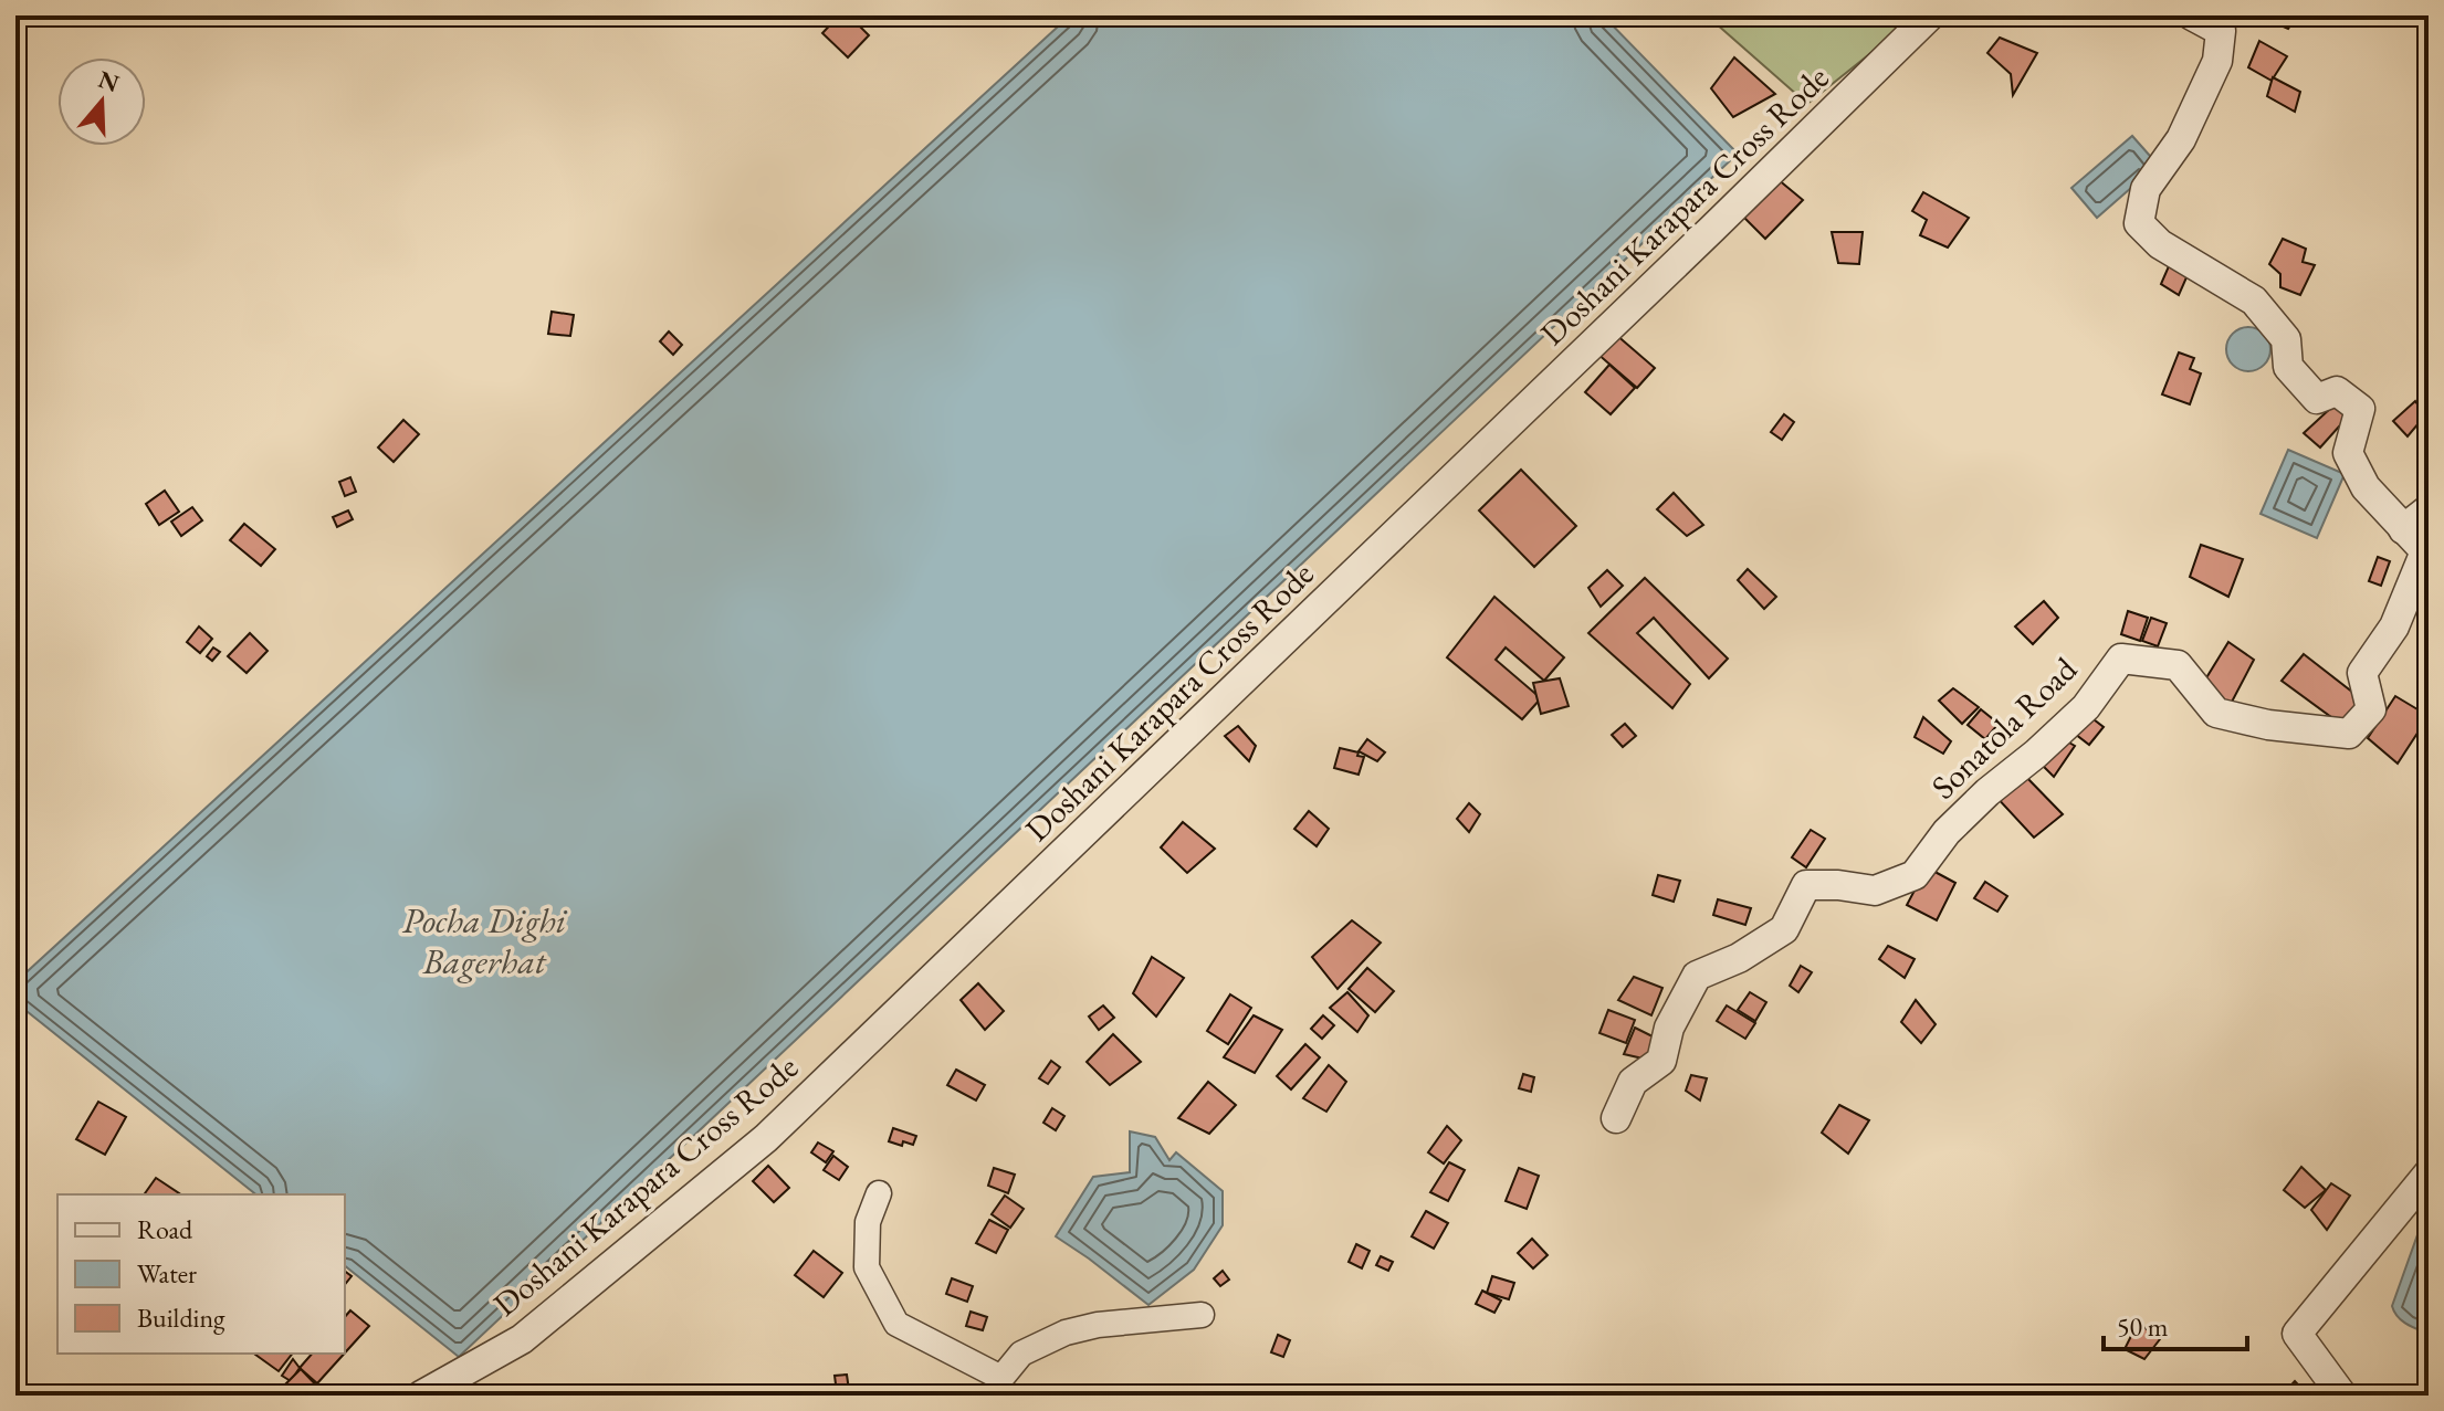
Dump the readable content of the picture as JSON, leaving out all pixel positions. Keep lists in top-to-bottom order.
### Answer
{
  "streets": {
    "street": ["Doshani Karapara Cross Rode", "Sonatola Road"]
  },
  "water": ["Pocha Dighi Bagerhat"],
  "legend": ["Road", "Water", "Building"],
  "scale_bar": "50 m",
  "north": "top"
}
